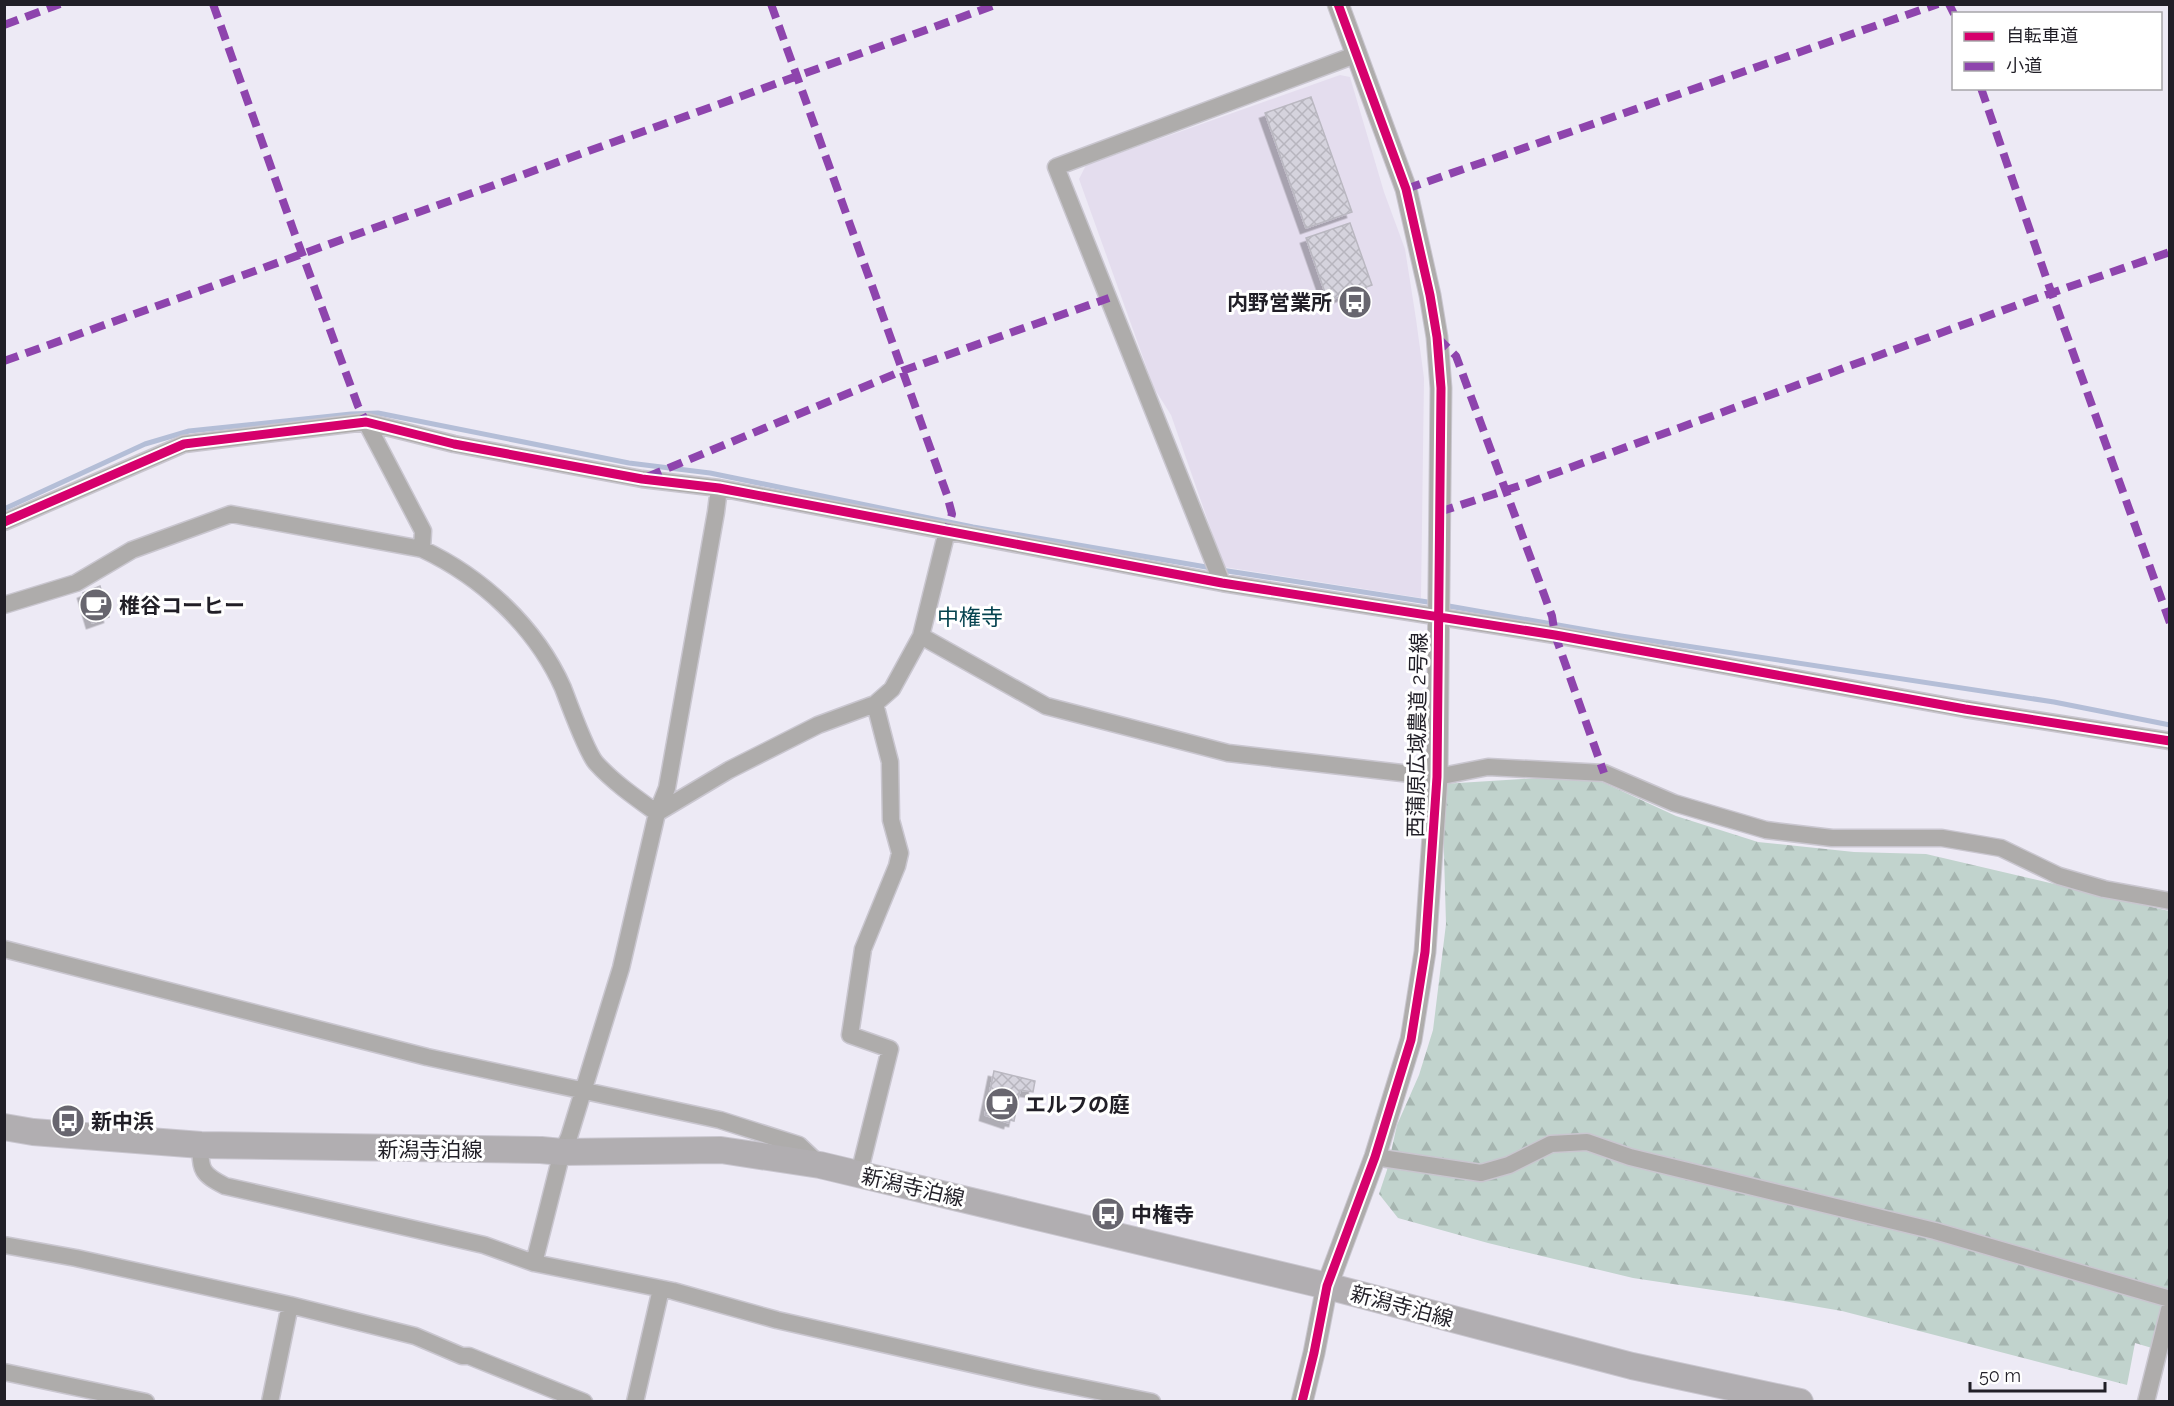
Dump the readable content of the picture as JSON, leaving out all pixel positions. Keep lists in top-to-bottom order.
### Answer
{
  "streets": {
    "main road": ["新潟寺泊線"],
    "street": ["西蒲原広域農道 2号線"]
  },
  "crossings": [
    ["西蒲原広域農道 2号線", "新潟寺泊線"]
  ],
  "districts": ["中権寺"],
  "places": {
    "bus stop": ["内野営業所", "新中浜", "中権寺"],
    "cafe": ["椎谷コーヒー", "エルフの庭"]
  },
  "legend": ["自転車道", "小道"],
  "scale_bar": "50 m"
}
